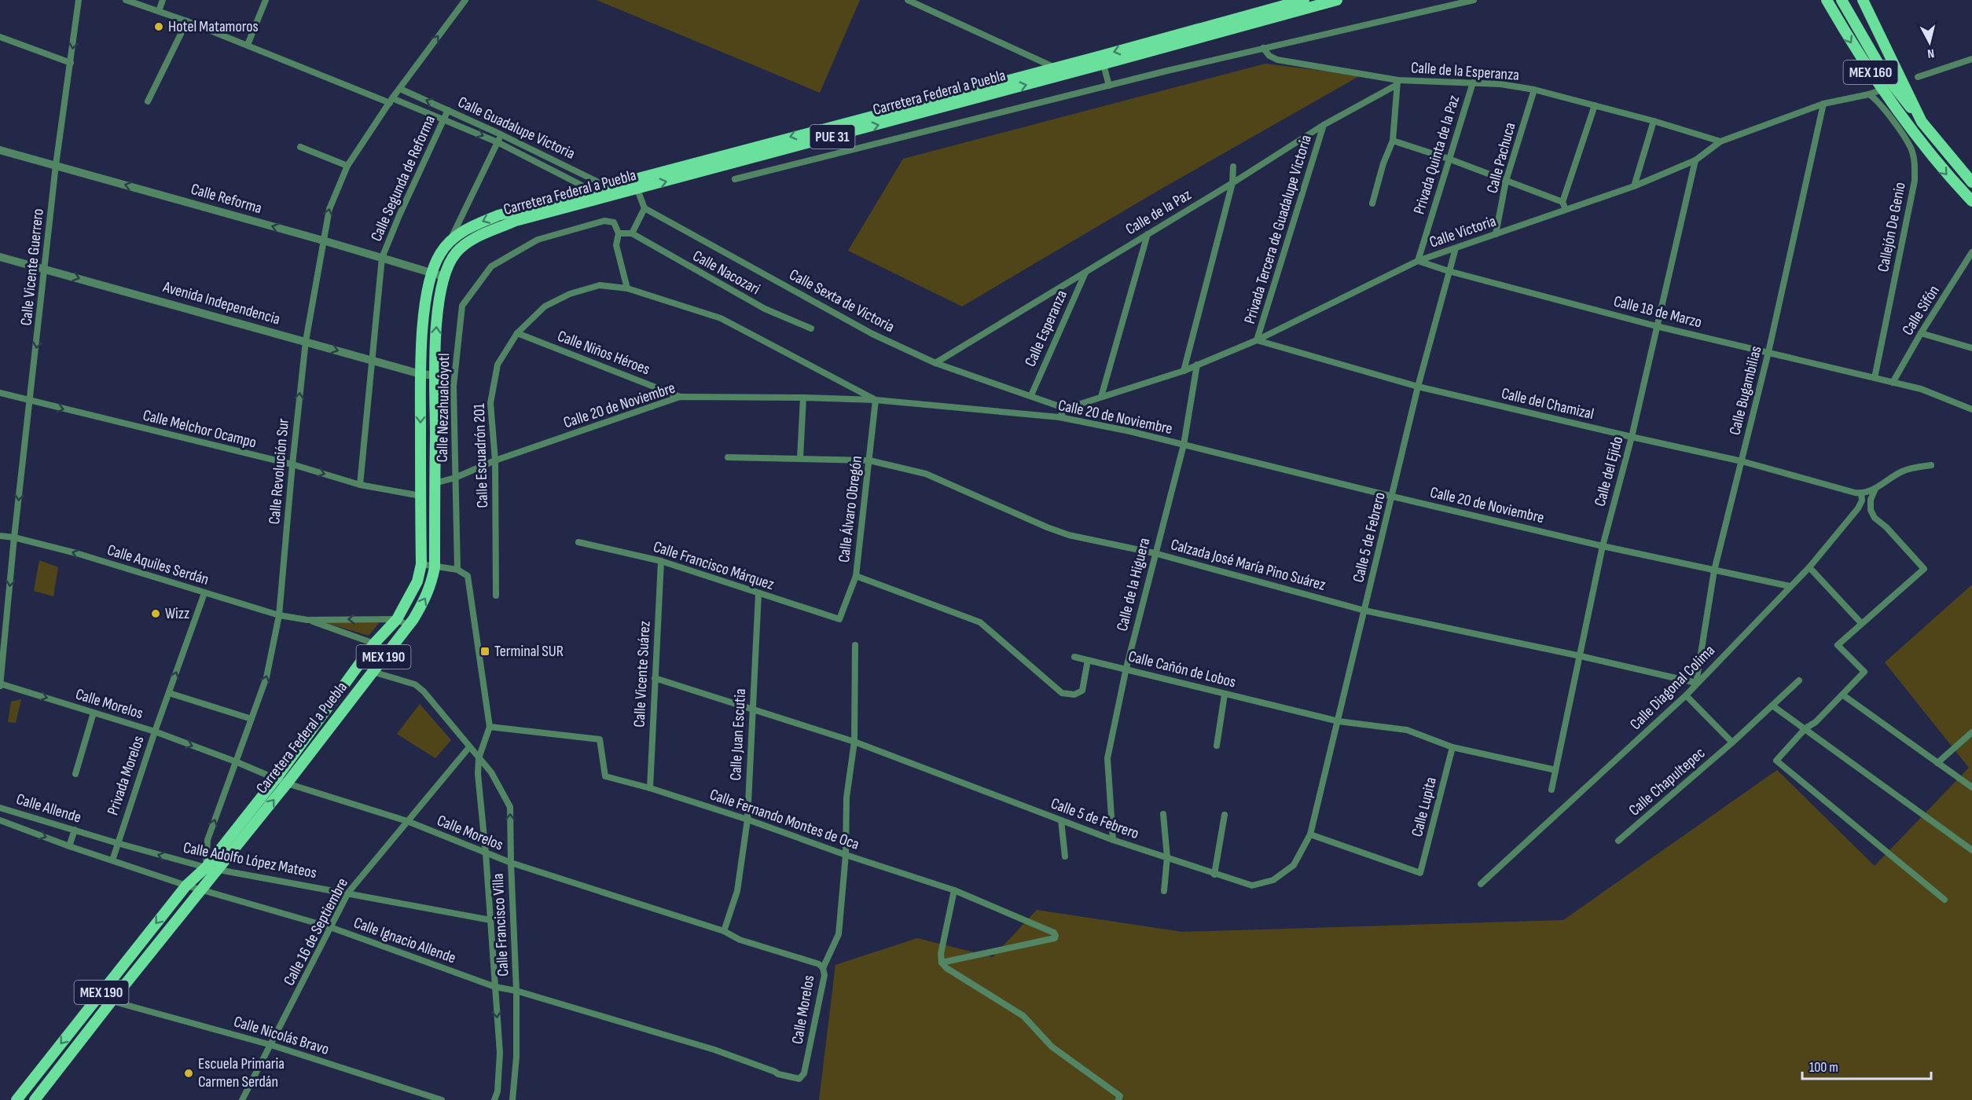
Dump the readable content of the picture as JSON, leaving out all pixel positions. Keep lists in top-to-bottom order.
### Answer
{
  "streets": {
    "main road": [
      "MEX 160",
      "Carretera Federal a Puebla",
      "PUE 31",
      "MEX 190"
    ],
    "street": [
      "Calle de la Esperanza",
      "Calle Guadalupe Victoria",
      "Privada Quinta de la Paz",
      "Calle Pachuca",
      "Calle Segunda de Reforma",
      "Calle Reforma",
      "Calle de la Paz",
      "Callejón De Genio",
      "Privada Tercera de Guadalupe Victoria",
      "Calle Victoria",
      "Calle Vicente Guerrero",
      "Calle Nacozari",
      "Calle Sexta de Victoria",
      "Avenida Independencia",
      "Calle Sifón",
      "Calle 18 de Marzo",
      "Calle Esperanza",
      "Calle Niños Héroes",
      "Calle Bugambilias",
      "Calle del Chamizal",
      "Calle 20 de Noviembre",
      "Calle Nezahualcóyotl",
      "Calle Melchor Ocampo",
      "Calle Escuadrón 201",
      "Calle Revolución Sur",
      "Calle del Ejido",
      "Calle Álvaro Obregón",
      "Calle 5 de Febrero",
      "Calle Aquiles Serdán",
      "Calzada José María Pino Suárez",
      "Calle Francisco Márquez",
      "Calle de la Higuera",
      "Calle Cañón de Lobos",
      "Calle Vicente Suárez",
      "Calle Diagonal Colima",
      "Calle Morelos",
      "Calle Juan Escutia",
      "Privada Morelos",
      "Calle Chapultepec",
      "Calle Lupita",
      "Calle Allende",
      "Calle Fernando Montes de Oca",
      "Calle Adolfo López Mateos",
      "Calle Francisco Villa",
      "Calle 16 de Septiembre",
      "Calle Ignacio Allende",
      "Calle Nicolás Bravo"
    ]
  },
  "crossings": [
    ["Calle de la Esperanza", "Privada Quinta de la Paz"],
    ["Calle de la Esperanza", "Calle Pachuca"],
    ["Calle de la Esperanza", "Calle de la Paz"],
    ["Calle de la Esperanza", "Calle Victoria"],
    ["MEX 160", "Calle Victoria"],
    ["Carretera Federal a Puebla", "Calle Guadalupe Victoria"],
    ["Carretera Federal a Puebla", "Calle Reforma"],
    ["Carretera Federal a Puebla", "Avenida Independencia"],
    ["Carretera Federal a Puebla", "Calle 20 de Noviembre"],
    ["Carretera Federal a Puebla", "Calle Melchor Ocampo"],
    ["Carretera Federal a Puebla", "Calle Revolución Sur"],
    ["Carretera Federal a Puebla", "Calle Aquiles Serdán"],
    ["Carretera Federal a Puebla", "MEX 190"],
    ["Carretera Federal a Puebla", "Calle Morelos"],
    ["Carretera Federal a Puebla", "Calle Adolfo López Mateos"],
    ["Carretera Federal a Puebla", "Calle Francisco Villa"],
    ["Carretera Federal a Puebla", "Calle Ignacio Allende"],
    ["Calle Guadalupe Victoria", "Calle Segunda de Reforma"],
    ["Calle Guadalupe Victoria", "Calle Revolución Sur"],
    ["Privada Quinta de la Paz", "Calle Victoria"],
    ["Privada Quinta de la Paz", "Calle 18 de Marzo"],
    ["Calle Pachuca", "Calle Victoria"],
    ["Calle Segunda de Reforma", "Calle Reforma"],
    ["Calle Segunda de Reforma", "Avenida Independencia"],
    ["Calle Segunda de Reforma", "Calle Melchor Ocampo"],
    ["Calle Reforma", "Calle Vicente Guerrero"],
    ["Calle Reforma", "Calle Revolución Sur"],
    ["Calle de la Paz", "Privada Tercera de Guadalupe Victoria"],
    ["Calle de la Paz", "Calle Sexta de Victoria"],
    ["Calle de la Paz", "Calle Esperanza"],
    ["Callejón De Genio", "Calle Victoria"],
    ["Callejón De Genio", "Calle 18 de Marzo"],
    ["Privada Tercera de Guadalupe Victoria", "Calle Victoria"],
    ["Privada Tercera de Guadalupe Victoria", "Calle del Chamizal"],
    ["Calle Victoria", "Calle Sexta de Victoria"],
    ["Calle Victoria", "Calle 18 de Marzo"],
    ["Calle Victoria", "Calle Bugambilias"],
    ["Calle Victoria", "Calle del Chamizal"],
    ["Calle Victoria", "Calle del Ejido"],
    ["Calle Victoria", "Calle 5 de Febrero"],
    ["Calle Victoria", "Calle de la Higuera"],
    ["Calle Vicente Guerrero", "Avenida Independencia"],
    ["Calle Vicente Guerrero", "Calle Melchor Ocampo"],
    ["Calle Vicente Guerrero", "Calle Aquiles Serdán"],
    ["Calle Vicente Guerrero", "Calle Morelos"],
    ["Calle Sexta de Victoria", "Calle Esperanza"],
    ["Avenida Independencia", "Calle Revolución Sur"],
    ["Calle Sifón", "Calle 18 de Marzo"],
    ["Calle 18 de Marzo", "Calle Bugambilias"],
    ["Calle 18 de Marzo", "Calle del Ejido"],
    ["Calle 18 de Marzo", "Calle 5 de Febrero"],
    ["Calle Niños Héroes", "Calle 20 de Noviembre"],
    ["Calle Niños Héroes", "Calle Escuadrón 201"],
    ["Calle Bugambilias", "Calle del Chamizal"],
    ["Calle Bugambilias", "Calle 20 de Noviembre"],
    ["Calle Bugambilias", "Calzada José María Pino Suárez"],
    ["Calle Bugambilias", "Calle Diagonal Colima"],
    ["Calle del Chamizal", "Calle del Ejido"],
    ["Calle del Chamizal", "Calle 5 de Febrero"],
    ["Calle del Chamizal", "Calle Diagonal Colima"],
    ["Calle 20 de Noviembre", "Calle Nezahualcóyotl"],
    ["Calle 20 de Noviembre", "Calle Escuadrón 201"],
    ["Calle 20 de Noviembre", "Calle del Ejido"],
    ["Calle 20 de Noviembre", "Calle Álvaro Obregón"],
    ["Calle 20 de Noviembre", "Calle 5 de Febrero"],
    ["Calle 20 de Noviembre", "Calle de la Higuera"],
    ["Calle 20 de Noviembre", "Calle Diagonal Colima"],
    ["Calle Nezahualcóyotl", "Calle Escuadrón 201"],
    ["Calle Melchor Ocampo", "Calle Revolución Sur"],
    ["Calle Escuadrón 201", "Calle Álvaro Obregón"],
    ["Calle Revolución Sur", "Calle Aquiles Serdán"],
    ["Calle Revolución Sur", "Calle Morelos"],
    ["Calle Revolución Sur", "Calle Adolfo López Mateos"],
    ["Calle del Ejido", "Calzada José María Pino Suárez"],
    ["Calle del Ejido", "Calle Cañón de Lobos"],
    ["Calle Álvaro Obregón", "Calzada José María Pino Suárez"],
    ["Calle Álvaro Obregón", "Calle Francisco Márquez"],
    ["Calle 5 de Febrero", "Calzada José María Pino Suárez"],
    ["Calle 5 de Febrero", "Calle de la Higuera"],
    ["Calle 5 de Febrero", "Calle Cañón de Lobos"],
    ["Calle 5 de Febrero", "Calle Lupita"],
    ["Calle Aquiles Serdán", "Privada Morelos"],
    ["Calzada José María Pino Suárez", "Calle de la Higuera"],
    ["Calzada José María Pino Suárez", "Calle Diagonal Colima"],
    ["Calle Francisco Márquez", "Calle Vicente Suárez"],
    ["Calle Francisco Márquez", "Calle Juan Escutia"],
    ["Calle de la Higuera", "Calle Cañón de Lobos"],
    ["MEX 190", "Calle Ignacio Allende"],
    ["MEX 190", "Calle Nicolás Bravo"],
    ["Calle Cañón de Lobos", "Calle Lupita"],
    ["Calle Vicente Suárez", "Calle Fernando Montes de Oca"],
    ["Calle Morelos", "Calle Juan Escutia"],
    ["Calle Morelos", "Privada Morelos"],
    ["Calle Morelos", "Calle Francisco Villa"],
    ["Calle Morelos", "Calle 16 de Septiembre"],
    ["Calle Morelos", "Calle Ignacio Allende"],
    ["Calle Juan Escutia", "Calle Fernando Montes de Oca"],
    ["Privada Morelos", "Calle Allende"],
    ["Privada Morelos", "Calle Adolfo López Mateos"],
    ["Privada Morelos", "Calle Ignacio Allende"],
    ["Calle Allende", "Calle Adolfo López Mateos"],
    ["Calle Adolfo López Mateos", "Calle Francisco Villa"],
    ["Calle Adolfo López Mateos", "Calle 16 de Septiembre"],
    ["Calle Francisco Villa", "Calle 16 de Septiembre"],
    ["Calle Francisco Villa", "Calle Ignacio Allende"],
    ["Calle 16 de Septiembre", "Calle Ignacio Allende"],
    ["Calle 16 de Septiembre", "Calle Nicolás Bravo"]
  ],
  "one_way": [
    "Calle Reforma",
    "Calle Vicente Guerrero",
    "Avenida Independencia",
    "Calle Melchor Ocampo",
    "Calle Revolución Sur",
    "Calle Aquiles Serdán",
    "Privada Morelos"
  ],
  "places": {
    "other": ["Hotel Matamoros", "Wizz", "Escuela Primaria Carmen Serdán"],
    "transit": ["Terminal SUR"]
  },
  "scale_bar": "100 m",
  "north": "bottom"
}
